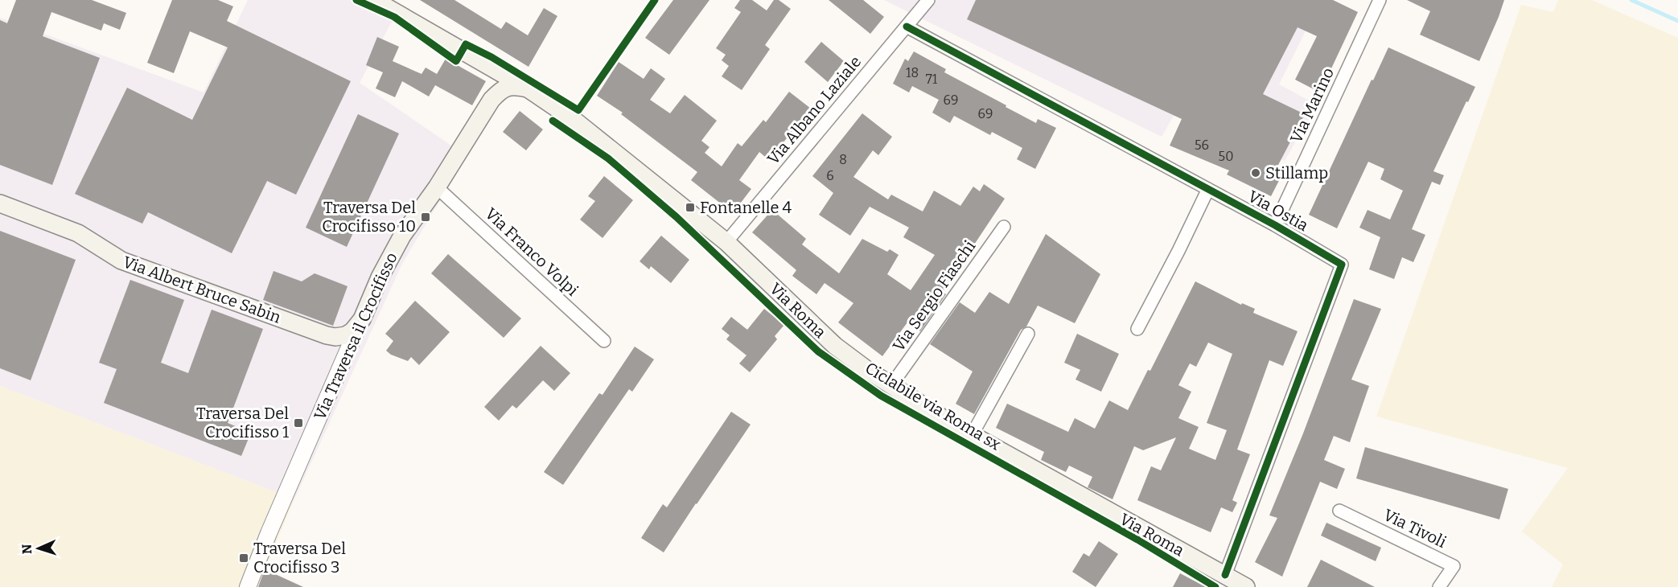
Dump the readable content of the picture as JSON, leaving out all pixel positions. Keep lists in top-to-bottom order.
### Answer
{
  "streets": {
    "main road": ["Via Albert Bruce Sabin", "Via Roma", "Via Traversa il Crocifisso"],
    "street": [
      "Via Marino",
      "Via Albano Laziale",
      "Via Ostia",
      "Via Franco Volpi",
      "Via Sergio Fiaschi",
      "Via Tivoli"
    ],
    "cycle path": ["Ciclabile via Roma sx"]
  },
  "crossings": [
    ["Via Marino", "Via Ostia"],
    ["Via Albano Laziale", "Via Ostia"],
    ["Via Albano Laziale", "Via Roma"],
    ["Via Ostia", "Via Roma"],
    ["Via Franco Volpi", "Via Traversa il Crocifisso"],
    ["Via Albert Bruce Sabin", "Via Traversa il Crocifisso"],
    ["Via Sergio Fiaschi", "Via Roma"],
    ["Via Roma", "Via Traversa il Crocifisso"]
  ],
  "places": {
    "other": ["Stillamp"],
    "transit": [
      "Fontanelle 4",
      "Traversa Del Crocifisso 10",
      "Traversa Del Crocifisso 1",
      "Traversa Del Crocifisso 3"
    ]
  },
  "house_numbers": [
    "18",
    "71",
    "69",
    "69",
    "56",
    "50",
    "8",
    "6"
  ],
  "north": "left"
}
